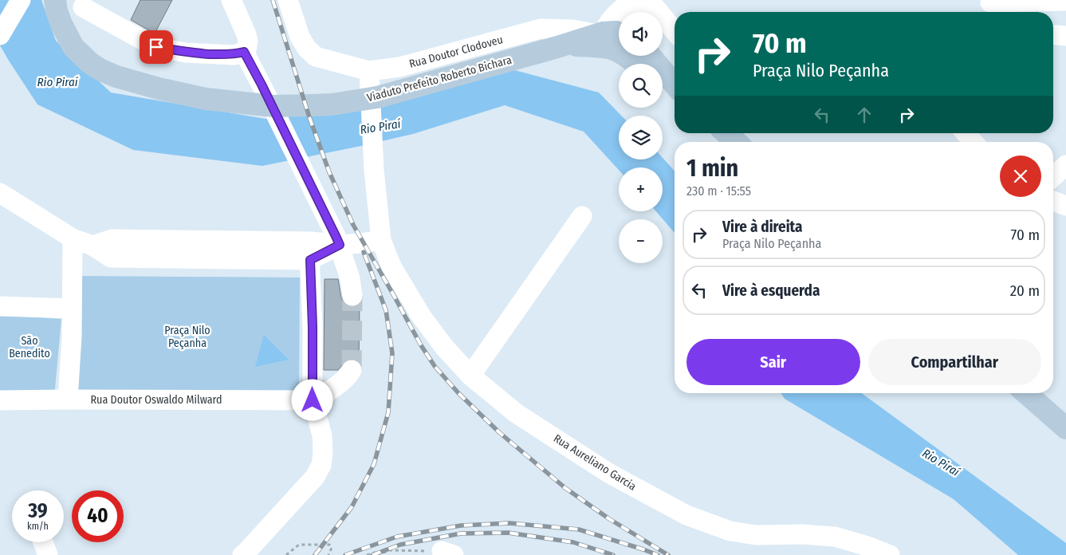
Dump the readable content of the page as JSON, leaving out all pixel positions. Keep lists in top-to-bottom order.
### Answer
{
  "streets": {
    "main road": ["Viaduto Prefeito Roberto Bichara"],
    "street": ["Rua Doutor Clodoveu", "Rua Doutor Oswaldo Milward", "Rua Aureliano Garcia"]
  },
  "crossings": [
    ["Rua Doutor Clodoveu", "Viaduto Prefeito Roberto Bichara"],
    ["Rua Doutor Clodoveu", "Rua Aureliano Garcia"]
  ],
  "water": ["Rio Piraí"],
  "parks": ["Praça Nilo Peçanha", "São Benedito"],
  "page": {
    "map_buttons": ["+", "−"],
    "turn": ["70 m", "Praça Nilo Peçanha"],
    "heading": ["1 min", "230 m · 15:55"],
    "list": [
      {
        "name": "Vire à direita",
        "note": "Praça Nilo Peçanha",
        "value": "70 m"
      },
      {
        "name": "Vire à esquerda",
        "value": "20 m"
      }
    ],
    "buttons": ["Sair", "Compartilhar"],
    "speed": "39 km/h",
    "limit": "40"
  }
}
